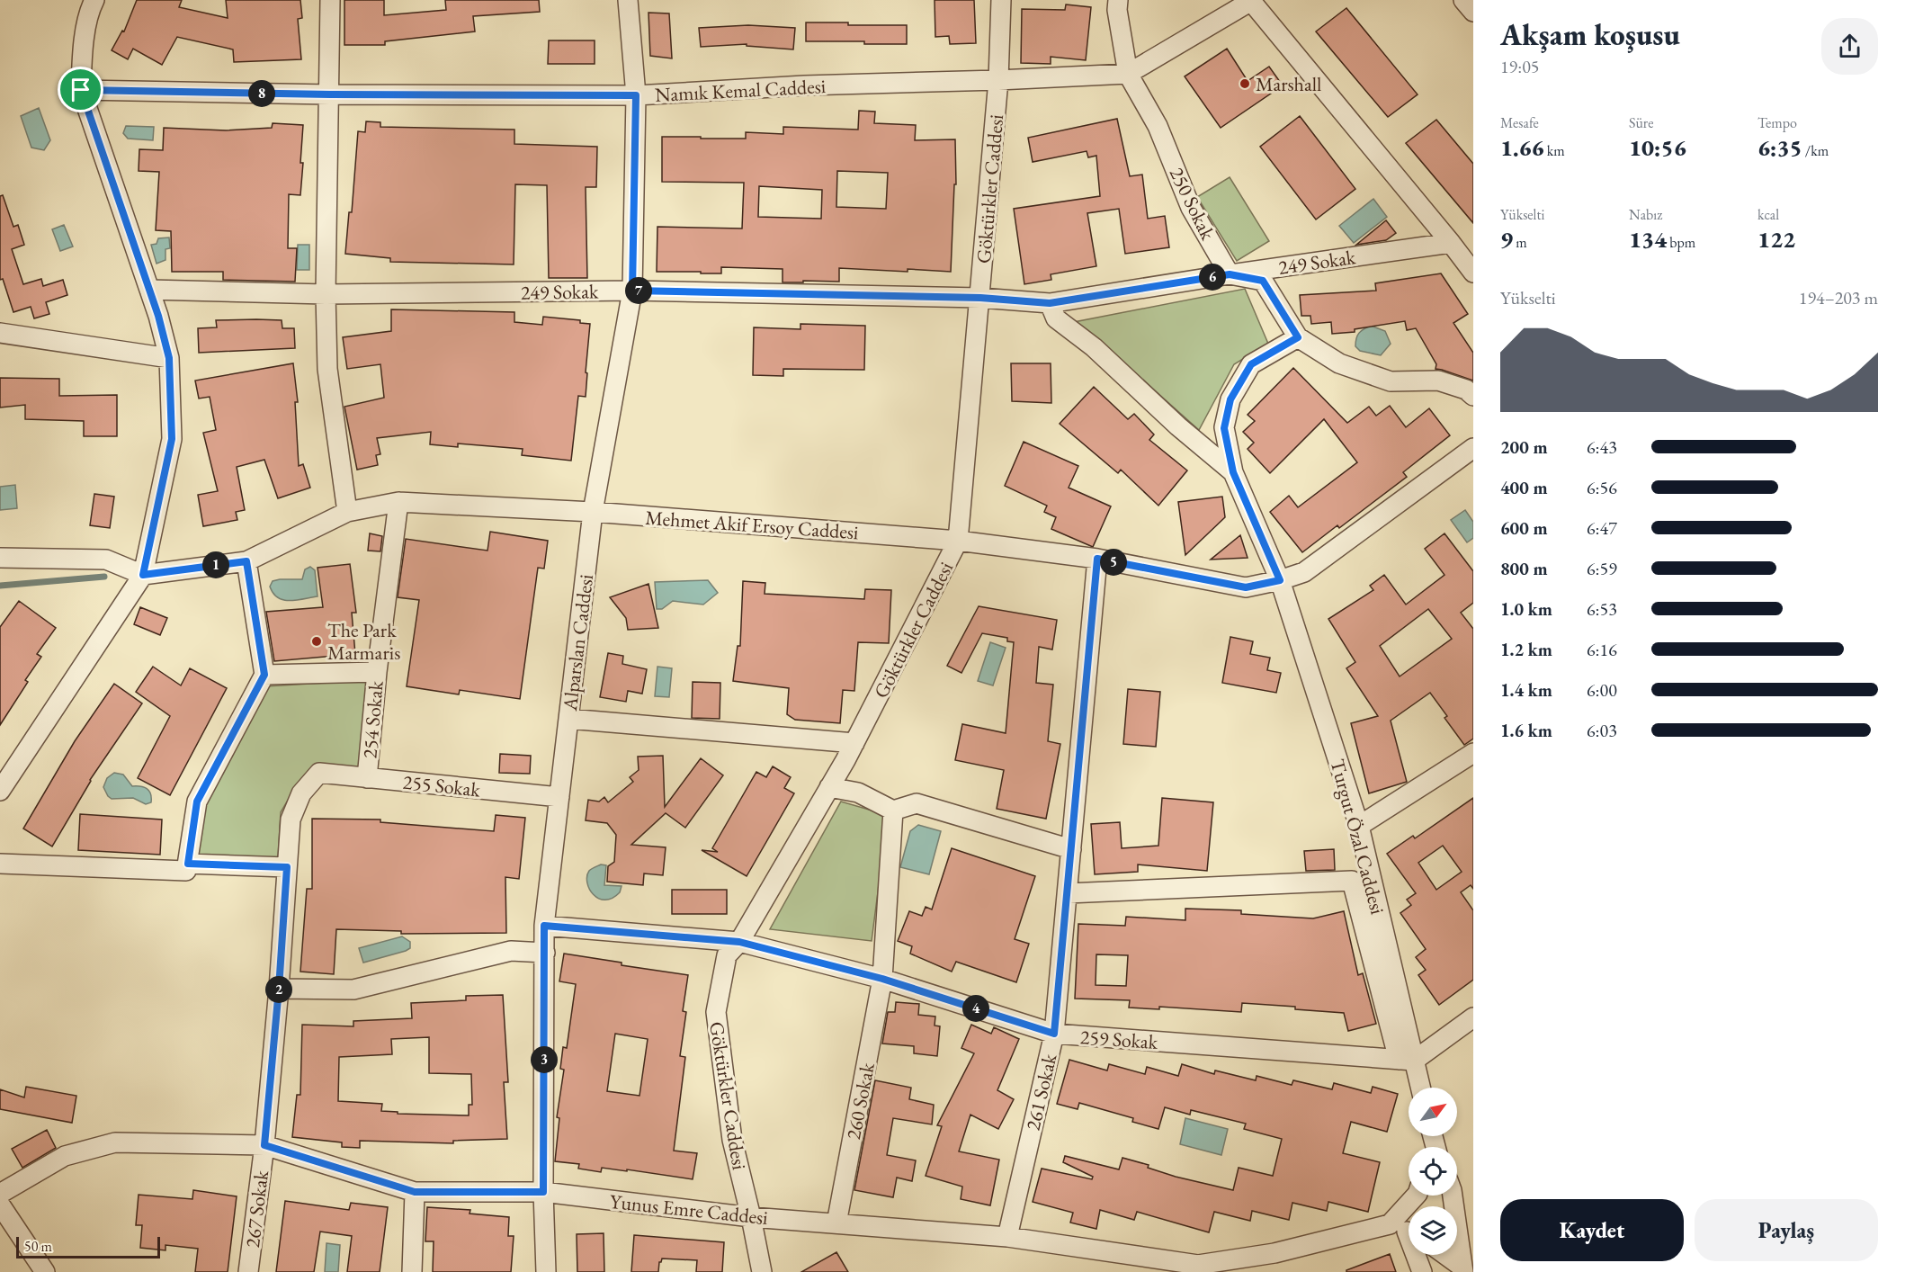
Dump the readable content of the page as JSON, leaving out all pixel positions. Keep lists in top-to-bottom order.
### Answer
{
  "streets": {
    "street": [
      "Namık Kemal Caddesi",
      "Göktürkler Caddesi",
      "250 Sokak",
      "249 Sokak",
      "Mehmet Akif Ersoy Caddesi",
      "Alparslan Caddesi",
      "254 Sokak",
      "255 Sokak",
      "Turgut Özal Caddesi",
      "259 Sokak",
      "261 Sokak",
      "260 Sokak",
      "267 Sokak",
      "Yunus Emre Caddesi"
    ]
  },
  "crossings": [
    ["Namık Kemal Caddesi", "Göktürkler Caddesi"],
    ["Namık Kemal Caddesi", "250 Sokak"],
    ["Namık Kemal Caddesi", "Alparslan Caddesi"],
    ["Göktürkler Caddesi", "249 Sokak"],
    ["Göktürkler Caddesi", "Mehmet Akif Ersoy Caddesi"],
    ["Göktürkler Caddesi", "259 Sokak"],
    ["Göktürkler Caddesi", "Yunus Emre Caddesi"],
    ["250 Sokak", "249 Sokak"],
    ["249 Sokak", "Alparslan Caddesi"],
    ["Mehmet Akif Ersoy Caddesi", "Alparslan Caddesi"],
    ["Mehmet Akif Ersoy Caddesi", "254 Sokak"],
    ["Mehmet Akif Ersoy Caddesi", "Turgut Özal Caddesi"],
    ["Mehmet Akif Ersoy Caddesi", "261 Sokak"],
    ["Alparslan Caddesi", "255 Sokak"],
    ["Alparslan Caddesi", "259 Sokak"],
    ["Alparslan Caddesi", "Yunus Emre Caddesi"],
    ["254 Sokak", "255 Sokak"],
    ["255 Sokak", "267 Sokak"],
    ["Turgut Özal Caddesi", "259 Sokak"],
    ["259 Sokak", "261 Sokak"],
    ["259 Sokak", "260 Sokak"],
    ["261 Sokak", "Yunus Emre Caddesi"],
    ["260 Sokak", "Yunus Emre Caddesi"],
    ["267 Sokak", "Yunus Emre Caddesi"]
  ],
  "places": ["Marshall", "The Park Marmaris"],
  "scale_bar": "50 m",
  "north": "top right",
  "page": {
    "heading": ["Akşam koşusu", "19:05"],
    "pins": [
      "8",
      "6",
      "7",
      "5",
      "1",
      "2",
      "4",
      "3"
    ],
    "stats": [
      ["Mesafe", "1.66 km"],
      ["Süre", "10:56"],
      ["Tempo", "6:35 /km"],
      ["Yükselti", "9 m"],
      ["Nabız", "134 bpm"],
      ["kcal", "122"]
    ],
    "chart": ["Yükselti", "194–203 m"],
    "list": [
      {
        "name": "200 m",
        "note": "6:43"
      },
      {
        "name": "400 m",
        "note": "6:56"
      },
      {
        "name": "600 m",
        "note": "6:47"
      },
      {
        "name": "800 m",
        "note": "6:59"
      },
      {
        "name": "1.0 km",
        "note": "6:53"
      },
      {
        "name": "1.2 km",
        "note": "6:16"
      },
      {
        "name": "1.4 km",
        "note": "6:00"
      },
      {
        "name": "1.6 km",
        "note": "6:03"
      }
    ],
    "buttons": ["Kaydet", "Paylaş"],
    "scale": "50 m"
  }
}
